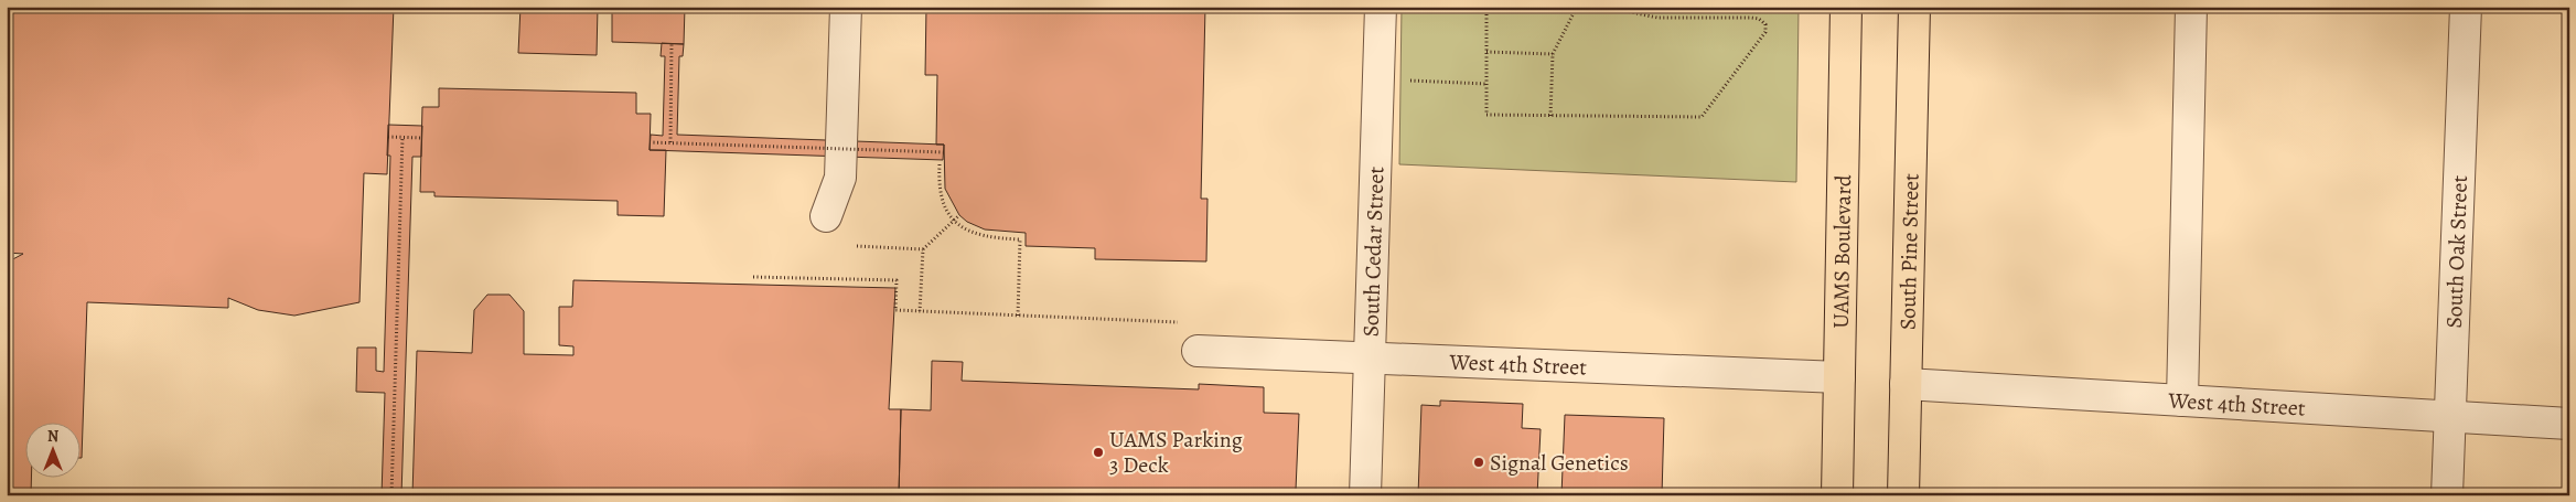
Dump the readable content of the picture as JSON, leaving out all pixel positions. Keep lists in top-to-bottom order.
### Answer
{
  "streets": {
    "main road": ["UAMS Boulevard", "South Pine Street"],
    "street": ["South Cedar Street", "South Oak Street", "West 4th Street"]
  },
  "crossings": [
    ["UAMS Boulevard", "West 4th Street"],
    ["South Cedar Street", "West 4th Street"],
    ["South Pine Street", "West 4th Street"],
    ["South Oak Street", "West 4th Street"]
  ],
  "places": ["UAMS Parking 3 Deck", "Signal Genetics"],
  "north": "top"
}
